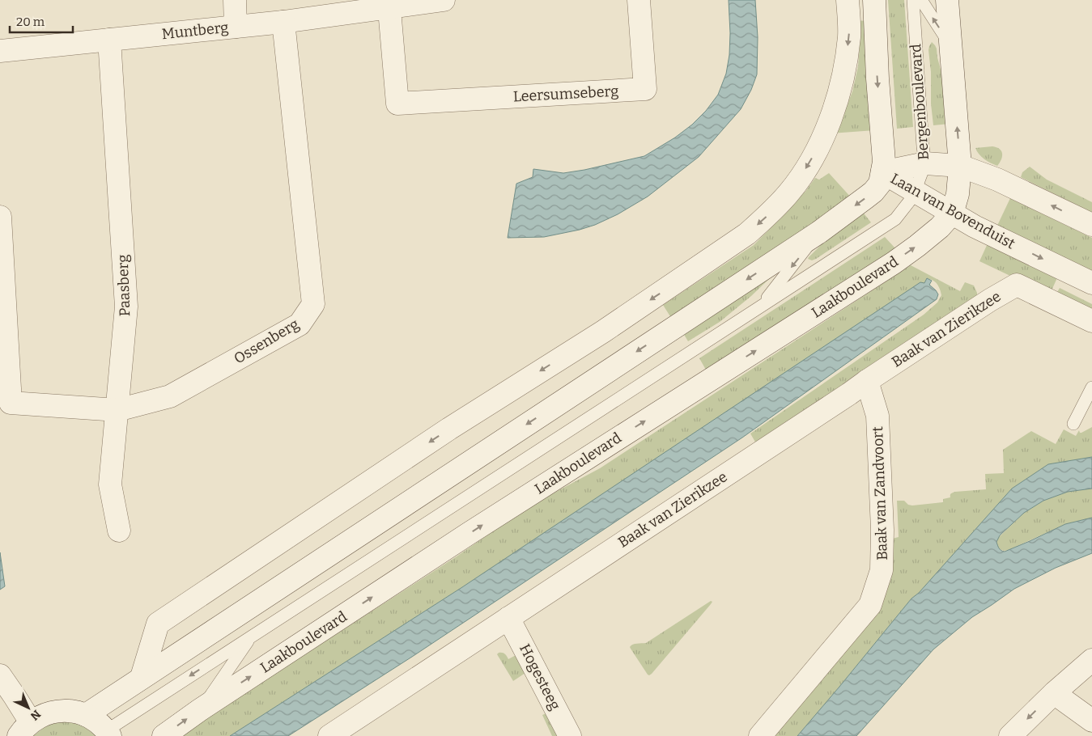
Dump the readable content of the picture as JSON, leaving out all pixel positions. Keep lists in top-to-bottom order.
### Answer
{
  "streets": {
    "street": [
      "Muntberg",
      "Leersumseberg",
      "Laan van Bovenduist",
      "Paasberg",
      "Laakboulevard",
      "Baak van Zierikzee",
      "Ossenberg",
      "Baak van Zandvoort",
      "Hogesteeg"
    ],
    "lane": ["Bergenboulevard"]
  },
  "crossings": [
    ["Muntberg", "Leersumseberg"],
    ["Muntberg", "Paasberg"],
    ["Muntberg", "Ossenberg"],
    ["Bergenboulevard", "Laan van Bovenduist"],
    ["Bergenboulevard", "Laakboulevard"],
    ["Laan van Bovenduist", "Laakboulevard"],
    ["Paasberg", "Ossenberg"],
    ["Baak van Zierikzee", "Baak van Zandvoort"],
    ["Baak van Zierikzee", "Hogesteeg"]
  ],
  "scale_bar": "20 m",
  "north": "bottom right"
}
